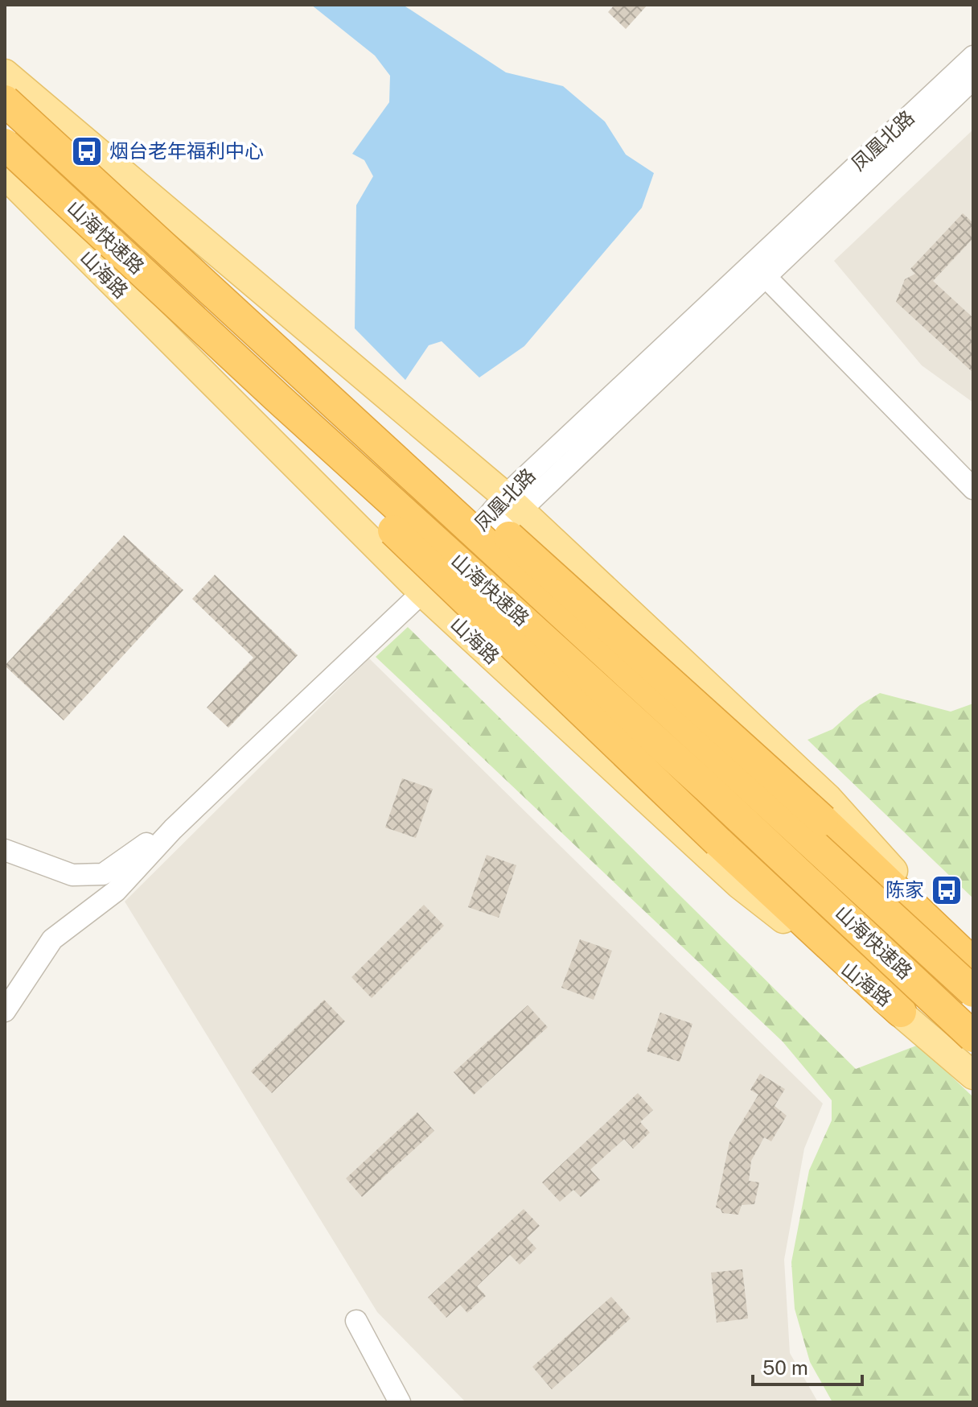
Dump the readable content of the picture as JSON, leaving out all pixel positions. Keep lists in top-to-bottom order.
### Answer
{
  "streets": {
    "highway": ["山海快速路"],
    "main road": ["山海路"],
    "street": ["凤凰北路"]
  },
  "crossings": [
    ["凤凰北路", "山海路"]
  ],
  "places": {
    "bus stop": ["烟台老年福利中心", "陈家"]
  },
  "scale_bar": "50 m"
}
